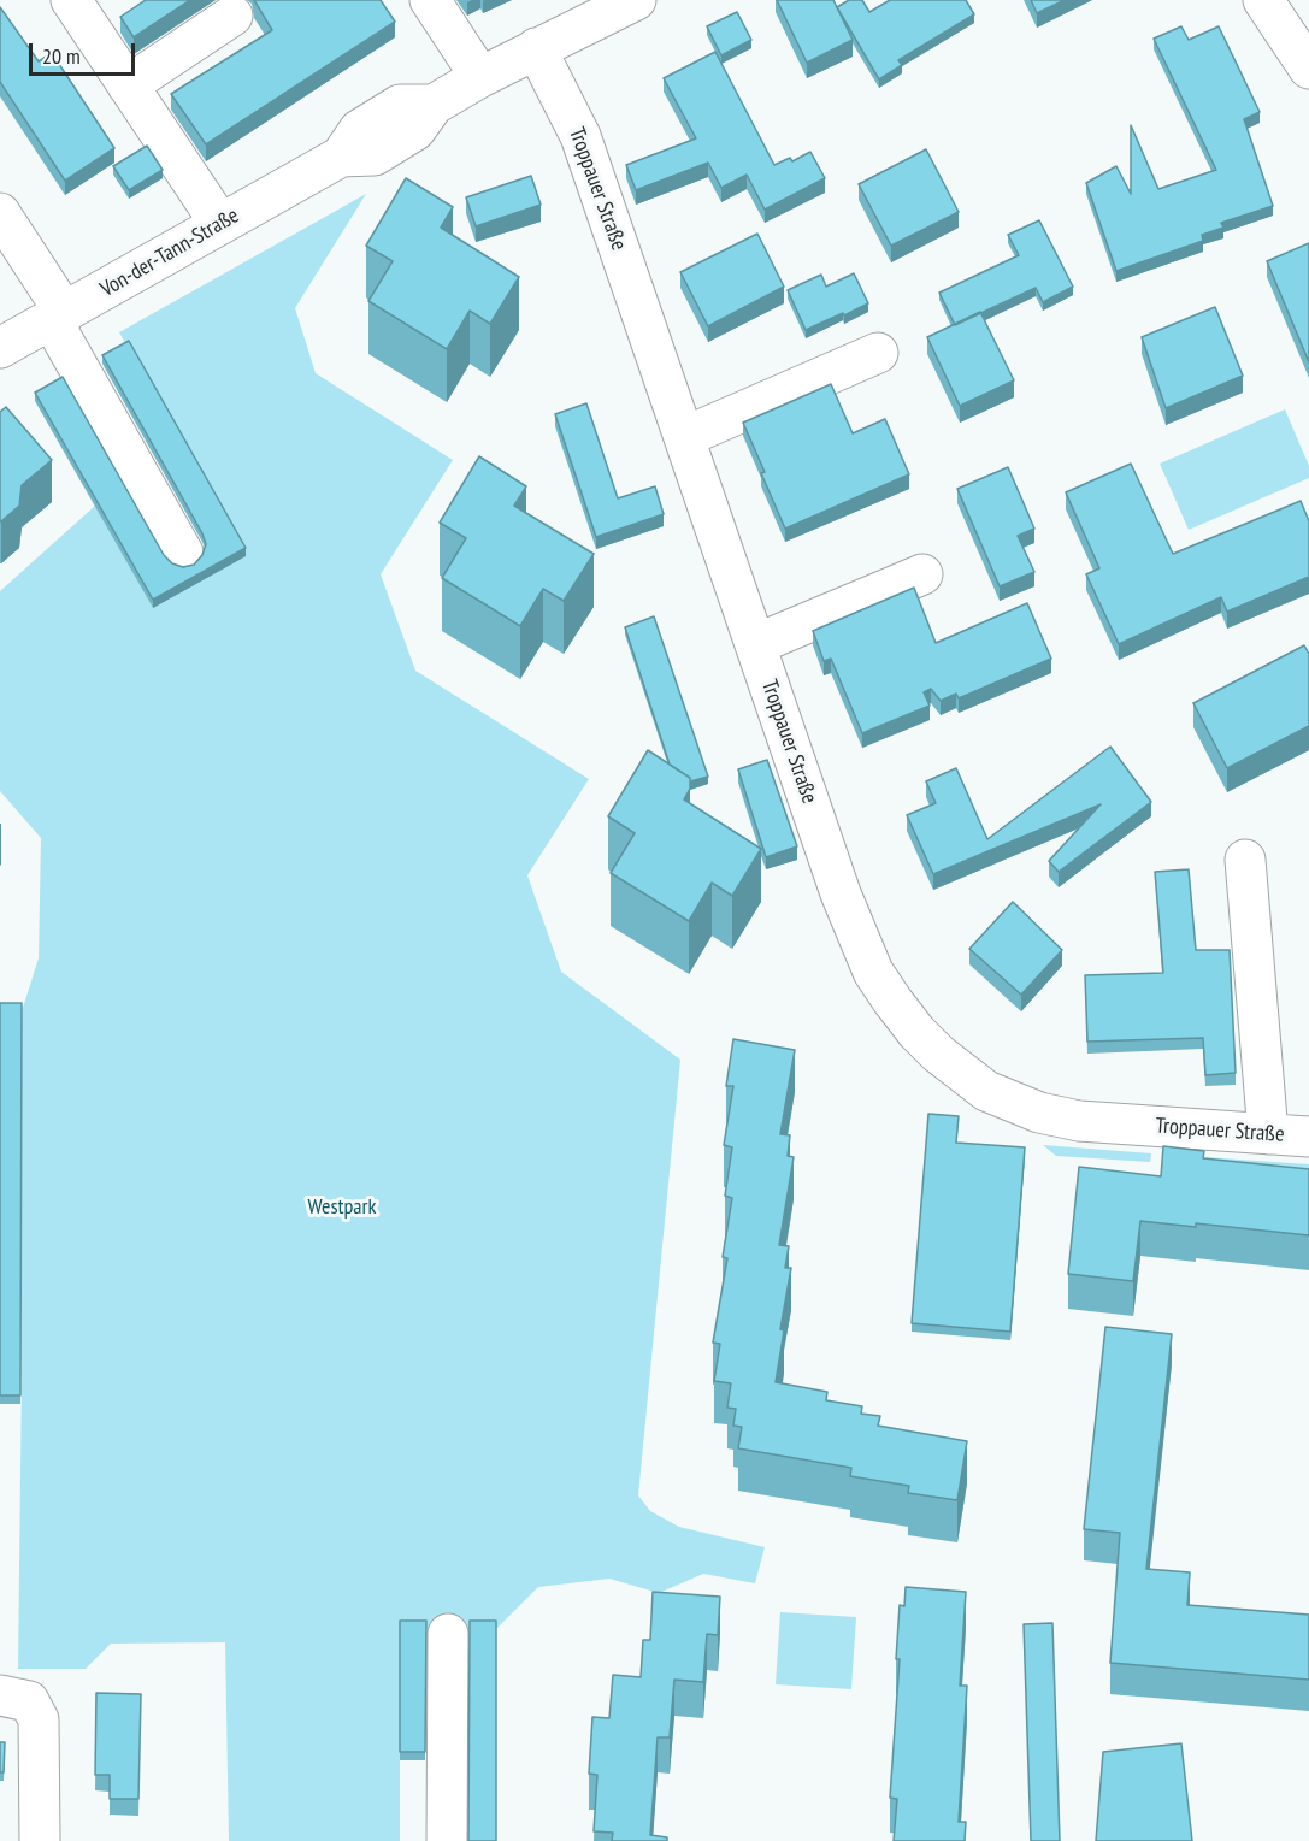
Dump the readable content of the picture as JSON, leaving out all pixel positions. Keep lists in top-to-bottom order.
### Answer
{
  "streets": {
    "street": ["Troppauer Straße", "Von-der-Tann-Straße"]
  },
  "crossings": [
    ["Troppauer Straße", "Von-der-Tann-Straße"]
  ],
  "parks": ["Westpark"],
  "scale_bar": "20 m"
}
